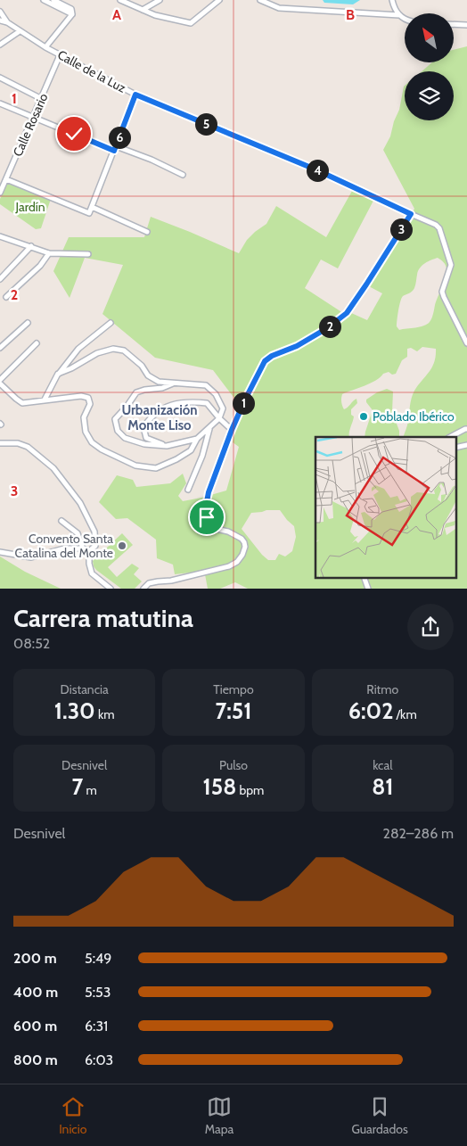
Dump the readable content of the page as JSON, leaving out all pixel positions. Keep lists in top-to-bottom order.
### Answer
{
  "streets": {
    "street": ["Calle de la Luz", "Calle Rosario"]
  },
  "crossings": [
    ["Calle de la Luz", "Calle Rosario"]
  ],
  "districts": ["Urbanización Monte Liso"],
  "parks": ["Jardín"],
  "places": ["Poblado Ibérico", "Convento Santa Catalina del Monte"],
  "north": "top left",
  "page": {
    "pins": [
      "5",
      "6",
      "4",
      "3",
      "2",
      "1"
    ],
    "heading": ["Carrera matutina", "08:52"],
    "stats": [
      ["Distancia", "1.30 km"],
      ["Tiempo", "7:51"],
      ["Ritmo", "6:02 /km"],
      ["Desnivel", "7 m"],
      ["Pulso", "158 bpm"],
      ["kcal", "81"]
    ],
    "chart": ["Desnivel", "282–286 m"],
    "list": [
      {
        "name": "200 m",
        "note": "5:49"
      },
      {
        "name": "400 m",
        "note": "5:53"
      },
      {
        "name": "600 m",
        "note": "6:31"
      },
      {
        "name": "800 m",
        "note": "6:03"
      }
    ],
    "tabs": ["Inicio", "Mapa", "Guardados"]
  },
  "grid": {
    "columns": ["A", "B"],
    "rows": ["1", "2", "3"]
  }
}
